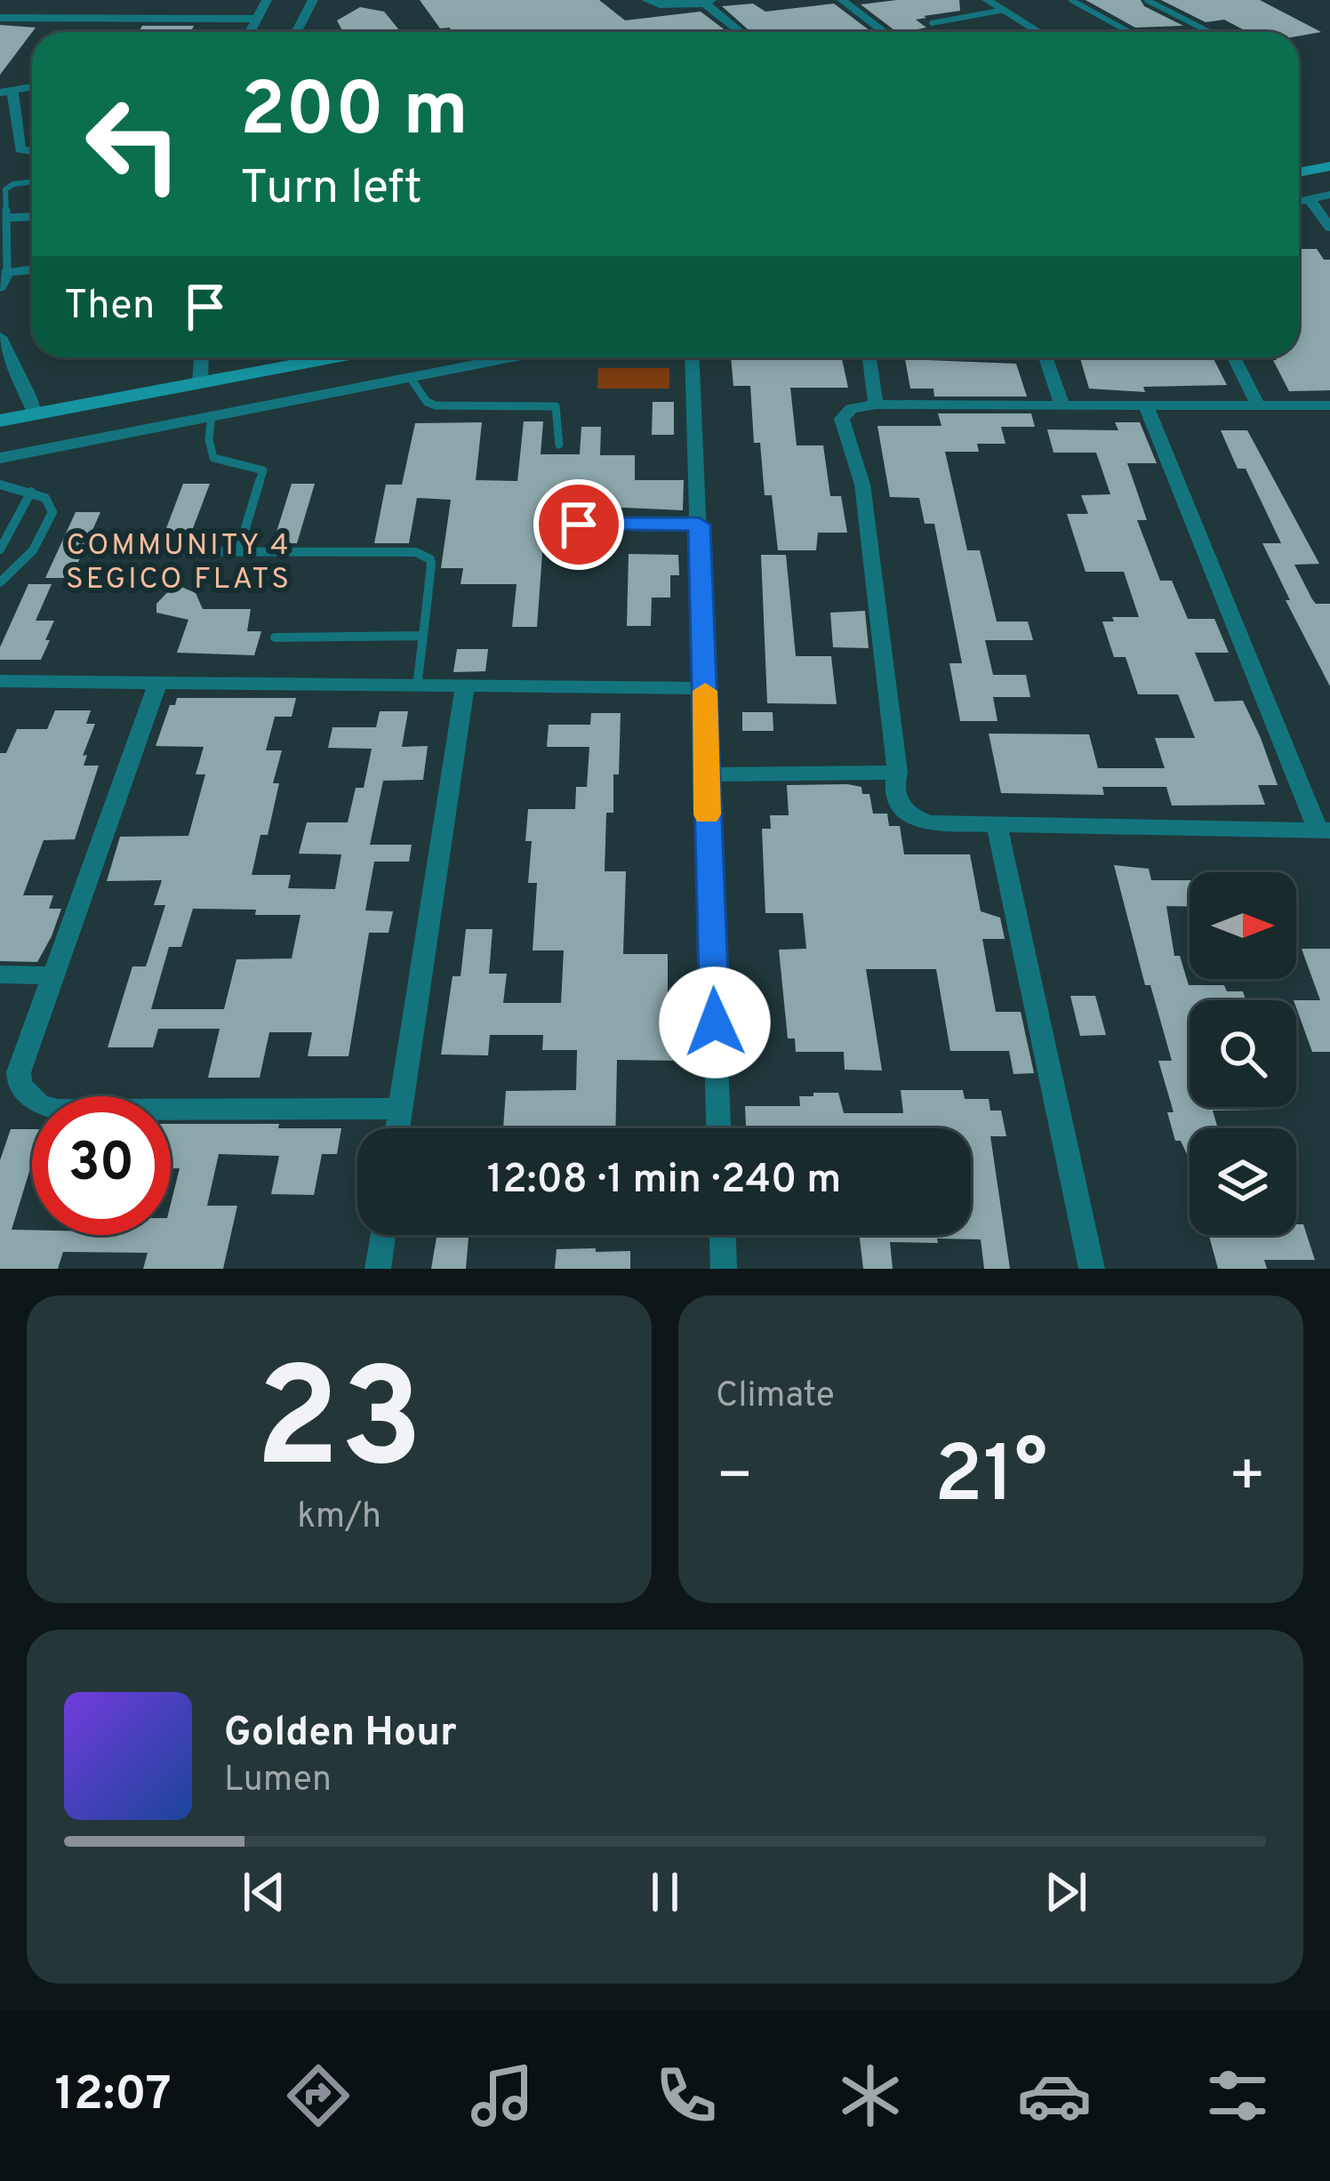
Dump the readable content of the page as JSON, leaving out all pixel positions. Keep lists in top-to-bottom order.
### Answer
{
  "districts": ["COMMUNITY 4 SEGICO FLATS"],
  "north": "right",
  "page": {
    "turn": ["200 m", "Turn left"],
    "then": "Then",
    "limit": "30",
    "trip": "12:08 · 1 min · 240 m",
    "tile": [
      ["23", "km/h"],
      "Climate"
    ],
    "heat": ["−", "21°", "+"],
    "song": ["Golden Hour", "Lumen"],
    "tabs": "12:07"
  }
}
